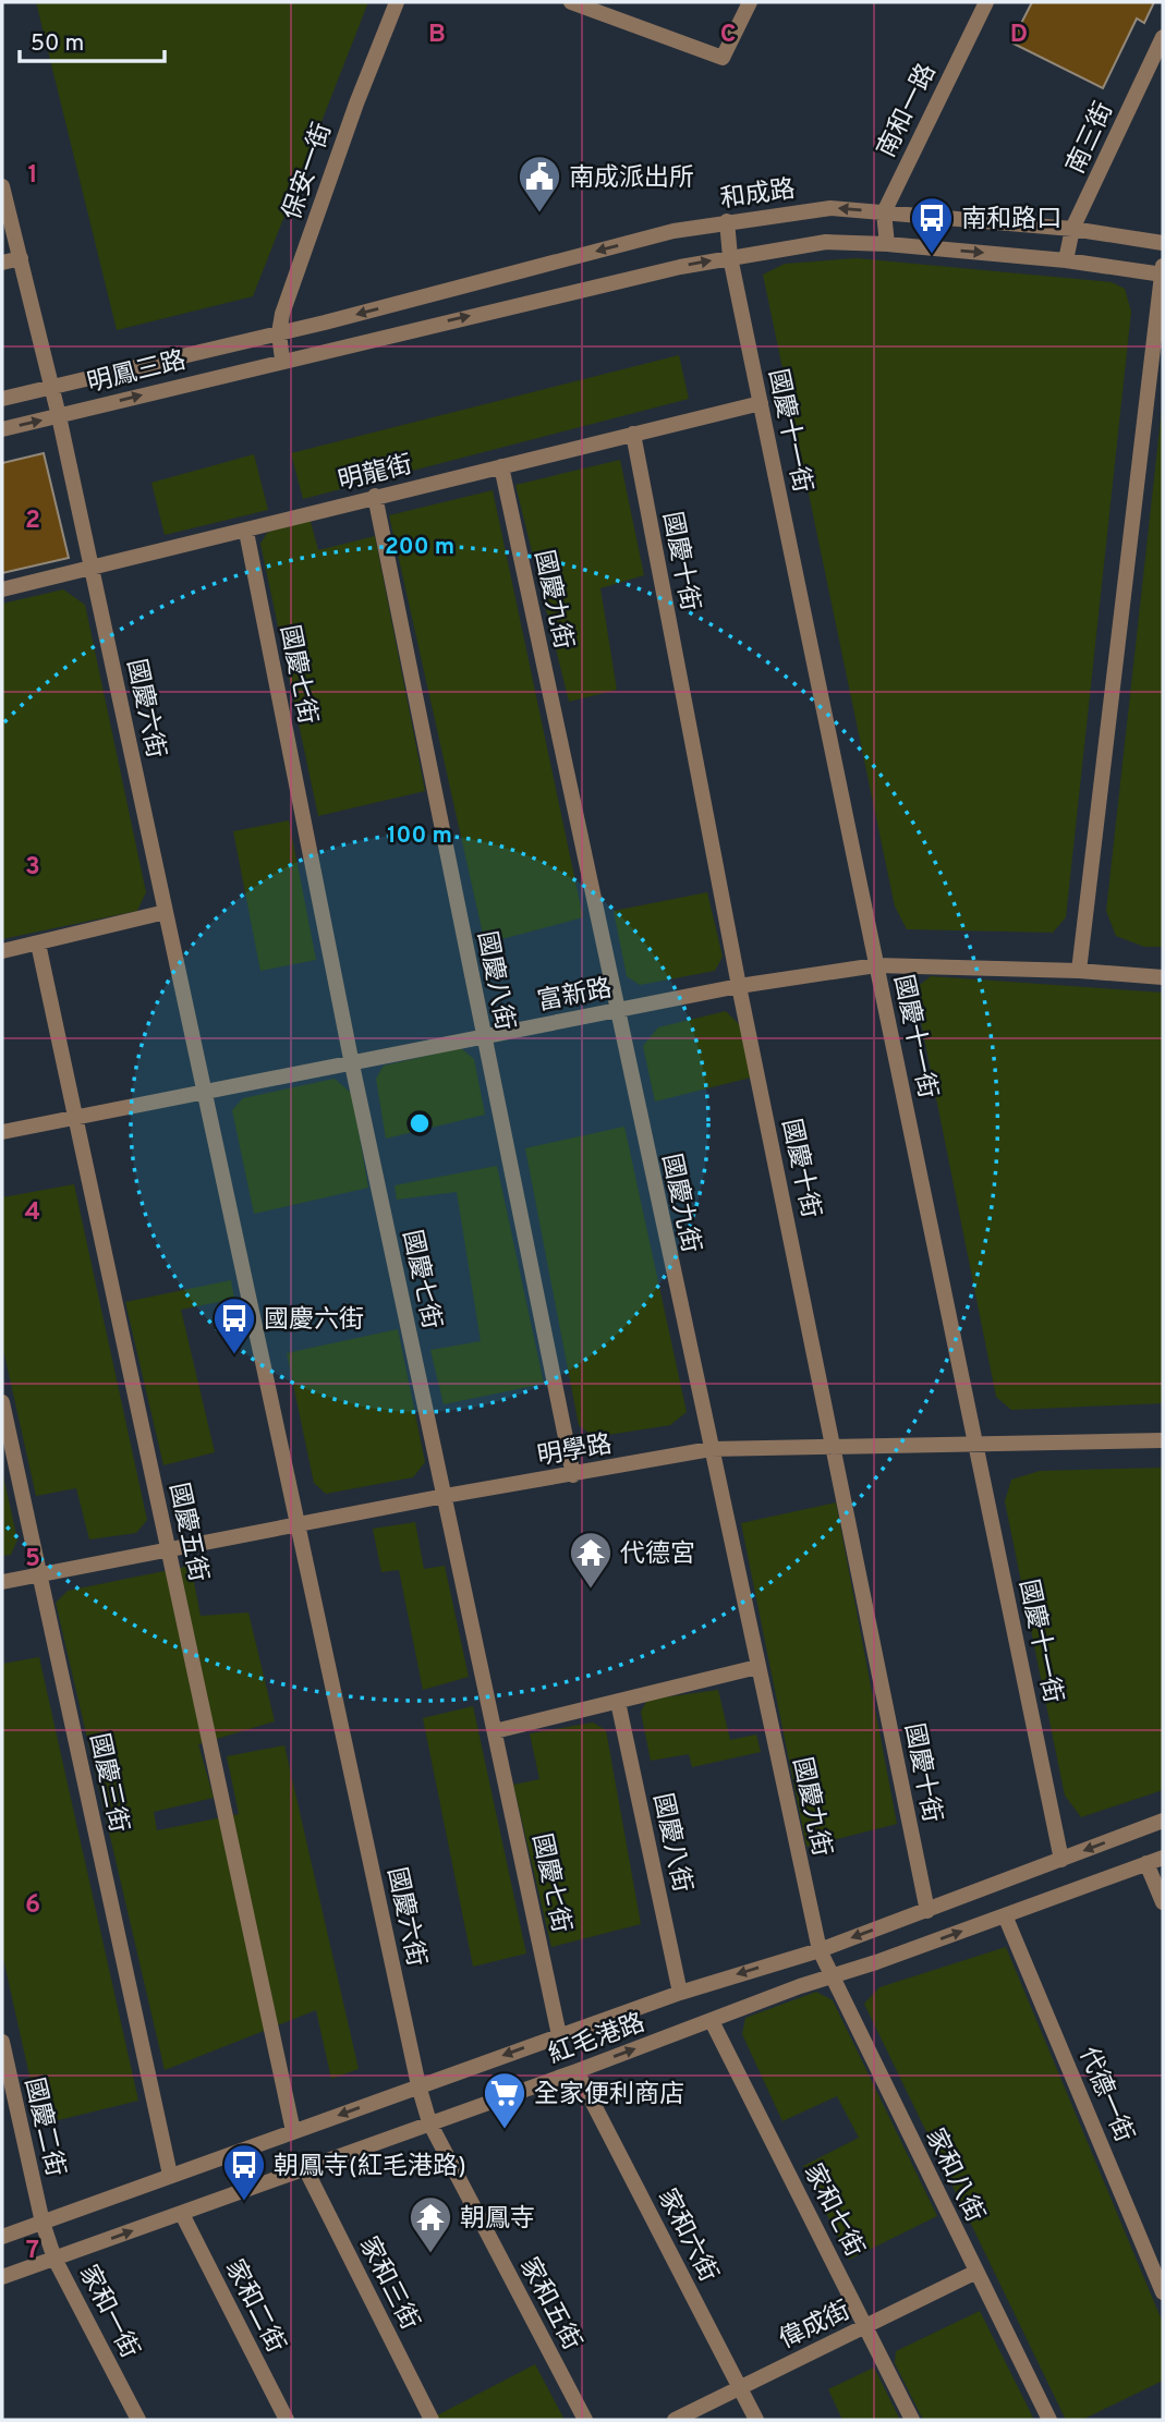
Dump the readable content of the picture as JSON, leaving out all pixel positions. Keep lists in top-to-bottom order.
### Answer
{
  "streets": {
    "street": [
      "南和一路",
      "南三街",
      "保安一街",
      "和成路",
      "明鳳三路",
      "國慶十一街",
      "明龍街",
      "國慶十街",
      "國慶九街",
      "國慶七街",
      "國慶六街",
      "國慶八街",
      "富新路",
      "明學路",
      "國慶五街",
      "國慶三街",
      "紅毛港路",
      "代德一街",
      "國慶二街",
      "家和八街",
      "家和七街",
      "家和六街",
      "家和三街",
      "家和五街",
      "家和二街",
      "家和一街",
      "偉成街"
    ]
  },
  "crossings": [
    ["南和一路", "和成路"],
    ["南三街", "和成路"],
    ["保安一街", "和成路"],
    ["保安一街", "明鳳三路"],
    ["和成路", "明鳳三路"],
    ["和成路", "國慶十一街"],
    ["明鳳三路", "國慶六街"],
    ["國慶十一街", "明龍街"],
    ["國慶十一街", "富新路"],
    ["國慶十一街", "明學路"],
    ["國慶十一街", "紅毛港路"],
    ["明龍街", "國慶十街"],
    ["明龍街", "國慶九街"],
    ["明龍街", "國慶七街"],
    ["明龍街", "國慶六街"],
    ["明龍街", "國慶八街"],
    ["國慶十街", "富新路"],
    ["國慶十街", "明學路"],
    ["國慶十街", "紅毛港路"],
    ["國慶九街", "富新路"],
    ["國慶九街", "明學路"],
    ["國慶九街", "紅毛港路"],
    ["國慶九街", "家和八街"],
    ["國慶七街", "富新路"],
    ["國慶七街", "明學路"],
    ["國慶七街", "紅毛港路"],
    ["國慶六街", "富新路"],
    ["國慶六街", "明學路"],
    ["國慶六街", "紅毛港路"],
    ["國慶六街", "家和五街"],
    ["國慶八街", "富新路"],
    ["國慶八街", "明學路"],
    ["國慶八街", "紅毛港路"],
    ["富新路", "國慶五街"],
    ["明學路", "國慶五街"],
    ["明學路", "國慶三街"],
    ["國慶五街", "紅毛港路"],
    ["國慶三街", "紅毛港路"],
    ["紅毛港路", "代德一街"],
    ["紅毛港路", "國慶二街"],
    ["紅毛港路", "家和八街"],
    ["紅毛港路", "家和七街"],
    ["紅毛港路", "家和六街"],
    ["紅毛港路", "家和三街"],
    ["紅毛港路", "家和五街"],
    ["紅毛港路", "家和二街"],
    ["紅毛港路", "家和一街"],
    ["國慶二街", "家和一街"],
    ["家和八街", "偉成街"],
    ["家和七街", "偉成街"],
    ["家和六街", "偉成街"]
  ],
  "places": {
    "public building": ["南成派出所"],
    "bus stop": ["南和路口", "國慶六街", "朝鳳寺(紅毛港路)"],
    "temple": ["代德宮", "朝鳳寺"],
    "supermarket": ["全家便利商店"]
  },
  "scale_bar": "50 m",
  "grid": {
    "columns": ["B", "C", "D"],
    "rows": [
      "1",
      "2",
      "3",
      "4",
      "5",
      "6",
      "7"
    ]
  },
  "rings": ["200 m", "100 m"]
}
